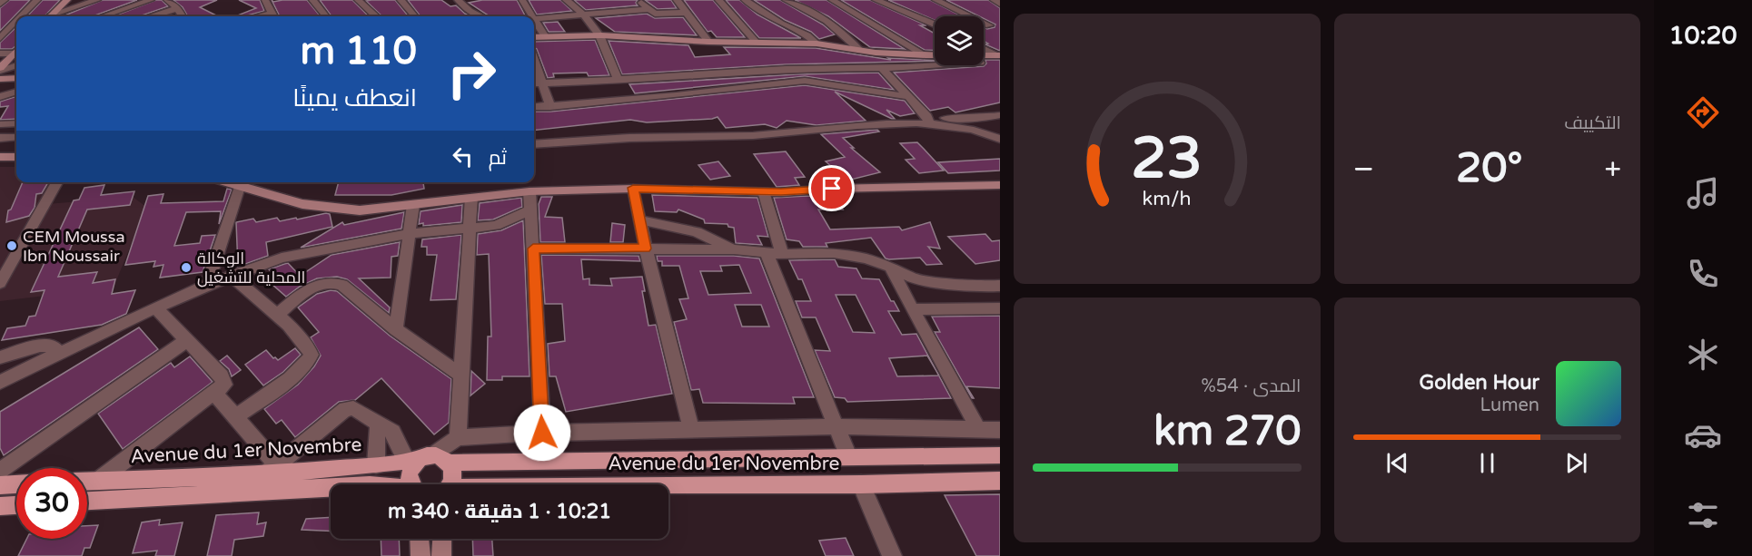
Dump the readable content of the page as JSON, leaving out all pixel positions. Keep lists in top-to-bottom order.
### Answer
{
  "streets": {
    "main road": ["Avenue du 1er Novembre"]
  },
  "places": ["CEM Moussa Ibn Noussair", "الوكالة المحلية للتشغيل"],
  "page": {
    "tabs": "10:20",
    "tile": [
      "التكييف",
      ["المدى · 54%", "270 km"]
    ],
    "turn": ["110 m", "انعطف يمينًا"],
    "then": "ثم",
    "heat": ["−", "20°", "+"],
    "song": ["Golden Hour", "Lumen"],
    "limit": "30",
    "trip": "10:21 · 1 دقيقة · 340 m",
    "gauge": ["23", "km/h"]
  }
}
